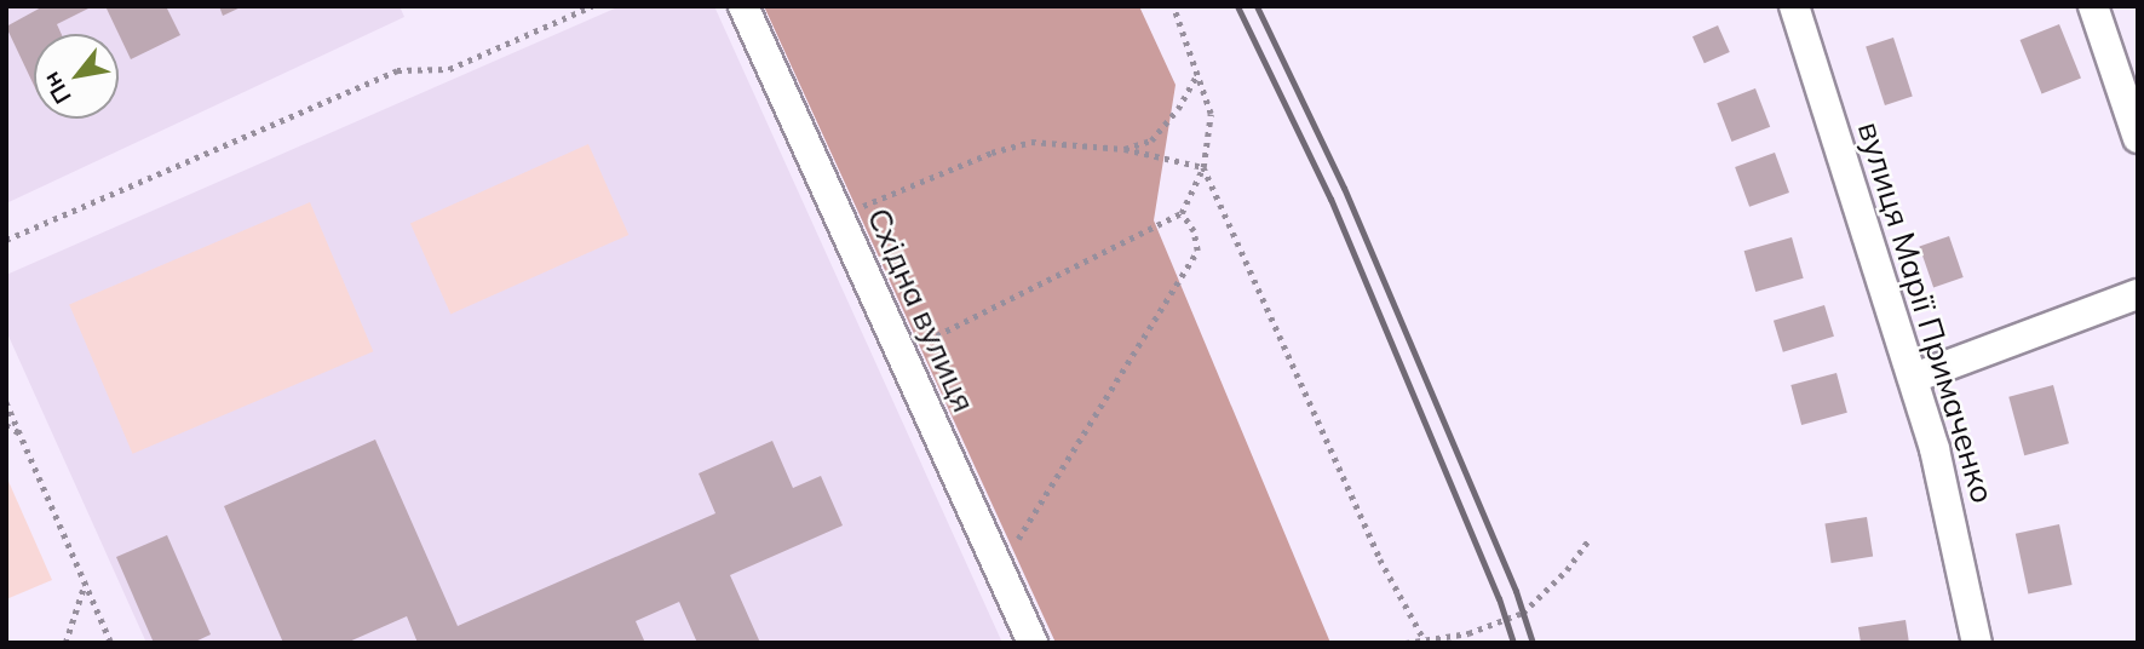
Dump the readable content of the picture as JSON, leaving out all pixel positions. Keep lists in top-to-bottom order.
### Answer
{
  "streets": {
    "street": ["Східна вулиця", "вулиця Марії Примаченко"]
  },
  "north": "bottom left"
}
